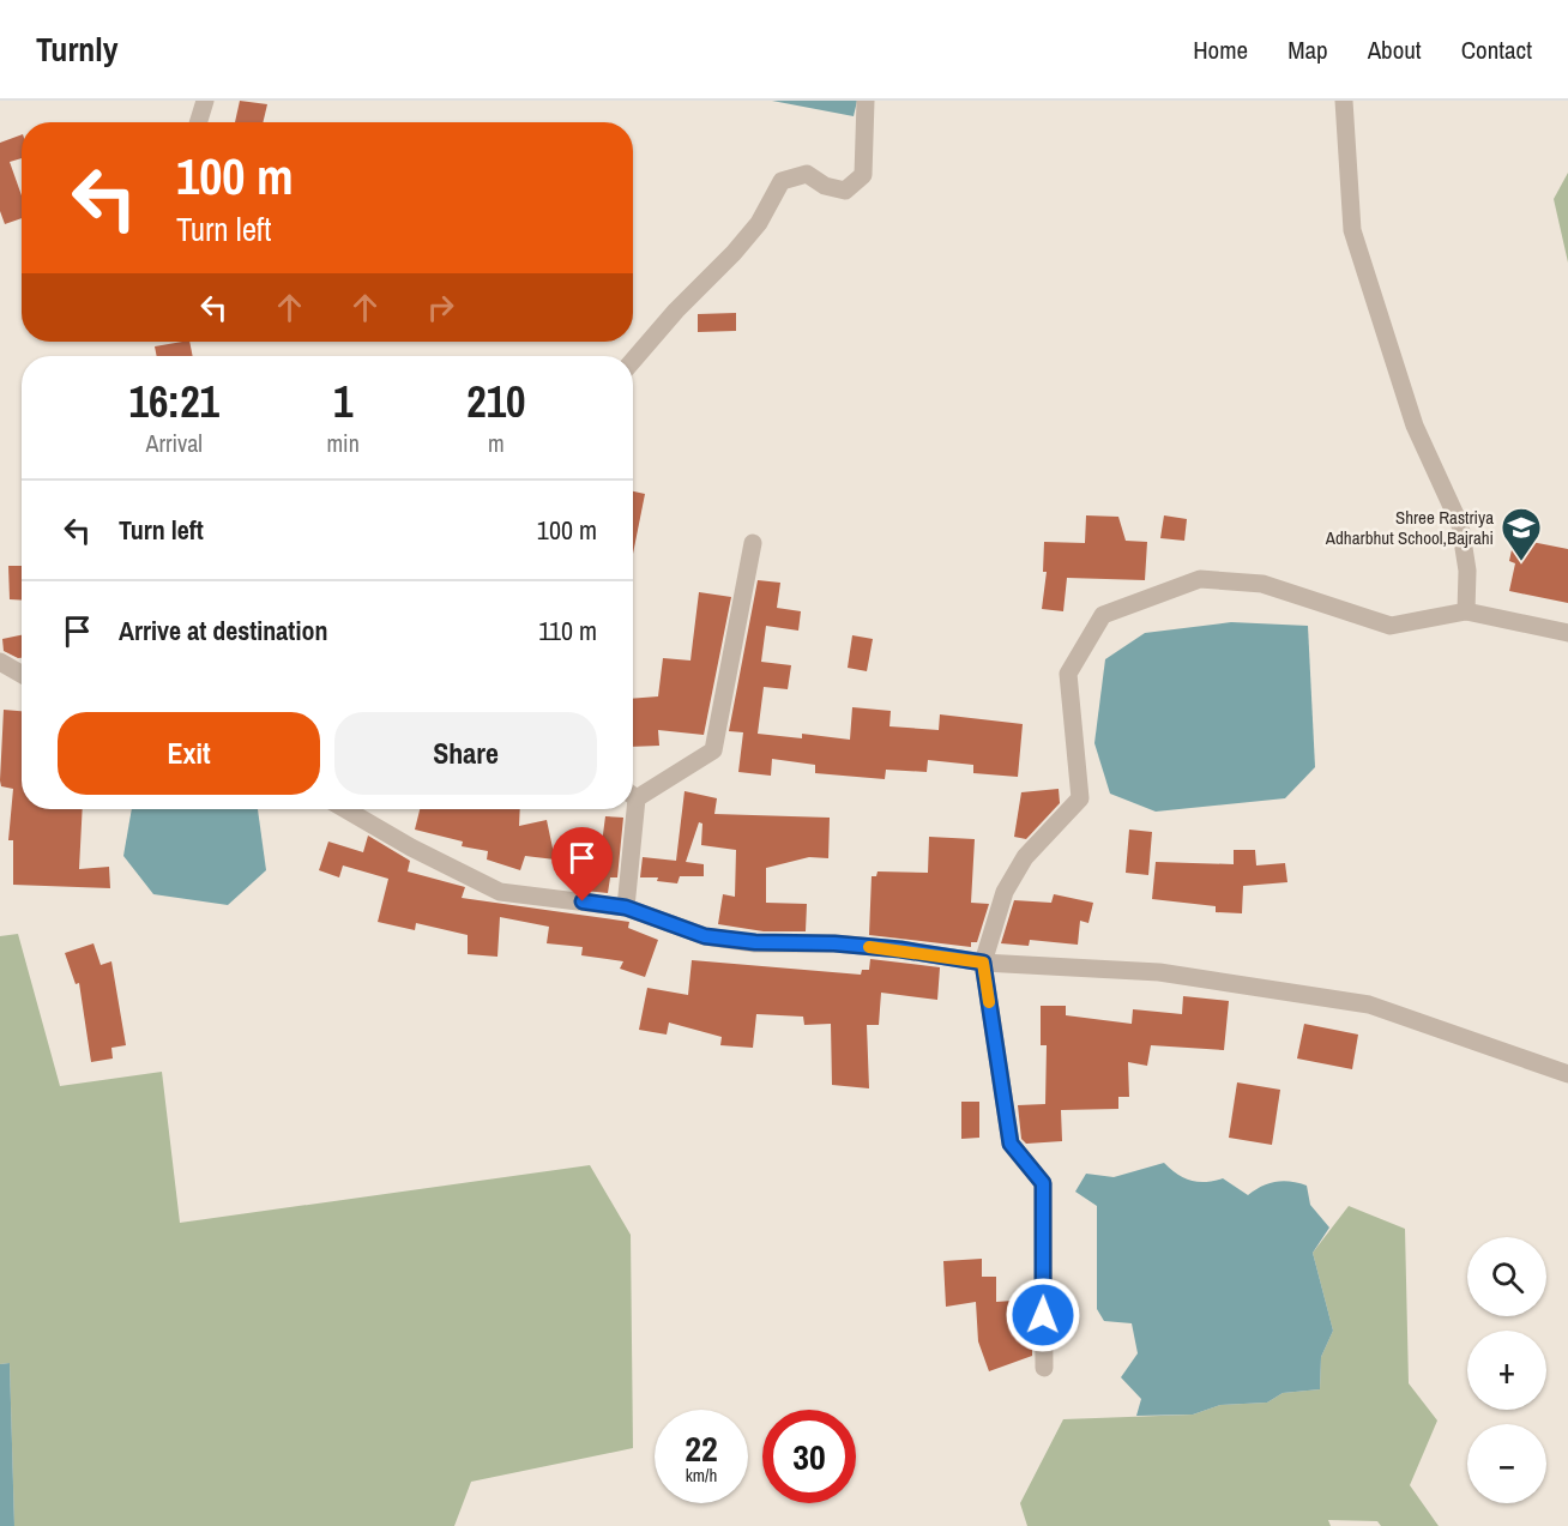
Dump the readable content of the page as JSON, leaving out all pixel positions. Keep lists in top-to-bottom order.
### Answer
{
  "places": {
    "school or university": ["Shree Rastriya Adharbhut School,Bajrahi"]
  },
  "page": {
    "header": "Turnly",
    "nav": [
      "Home",
      "Map",
      "About",
      "Contact"
    ],
    "turn": ["100 m", "Turn left"],
    "eta": [
      "16:21",
      "Arrival",
      "1",
      "min",
      "210",
      "m"
    ],
    "list": [
      {
        "name": "Turn left",
        "value": "100 m"
      },
      {
        "name": "Arrive at destination",
        "value": "110 m"
      }
    ],
    "buttons": ["Exit", "Share"],
    "map_buttons": ["+", "−"],
    "speed": "22 km/h",
    "limit": "30"
  }
}
